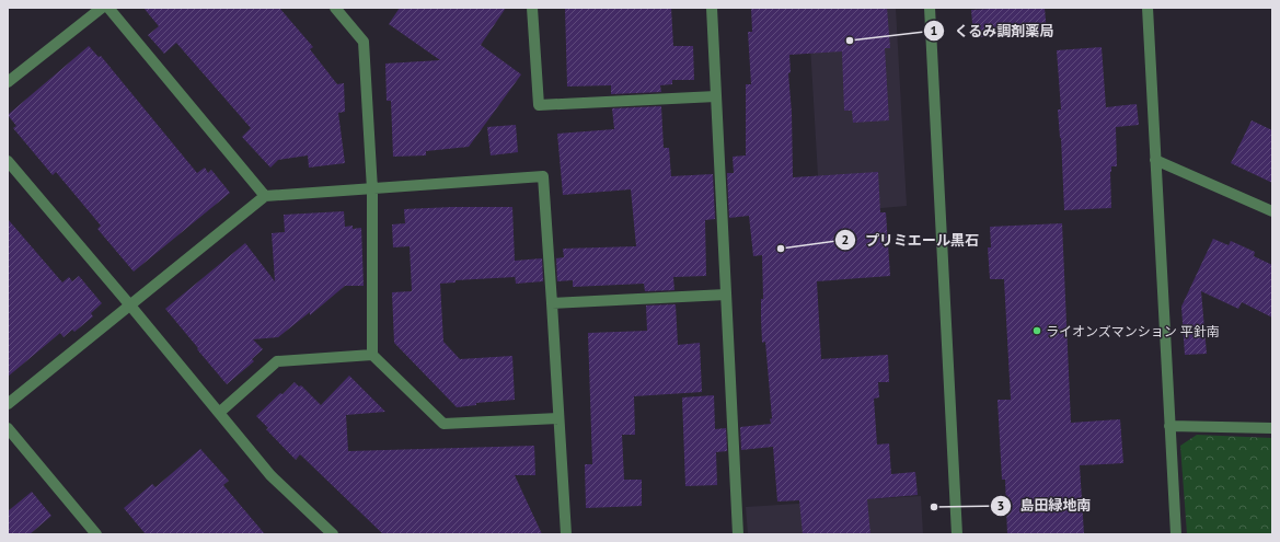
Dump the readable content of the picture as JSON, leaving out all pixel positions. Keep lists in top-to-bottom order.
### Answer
{
  "places": [
    "くるみ調剤薬局",
    "プリミエール黒石",
    "ライオンズマンション 平針南",
    "島田緑地南"
  ]
}
